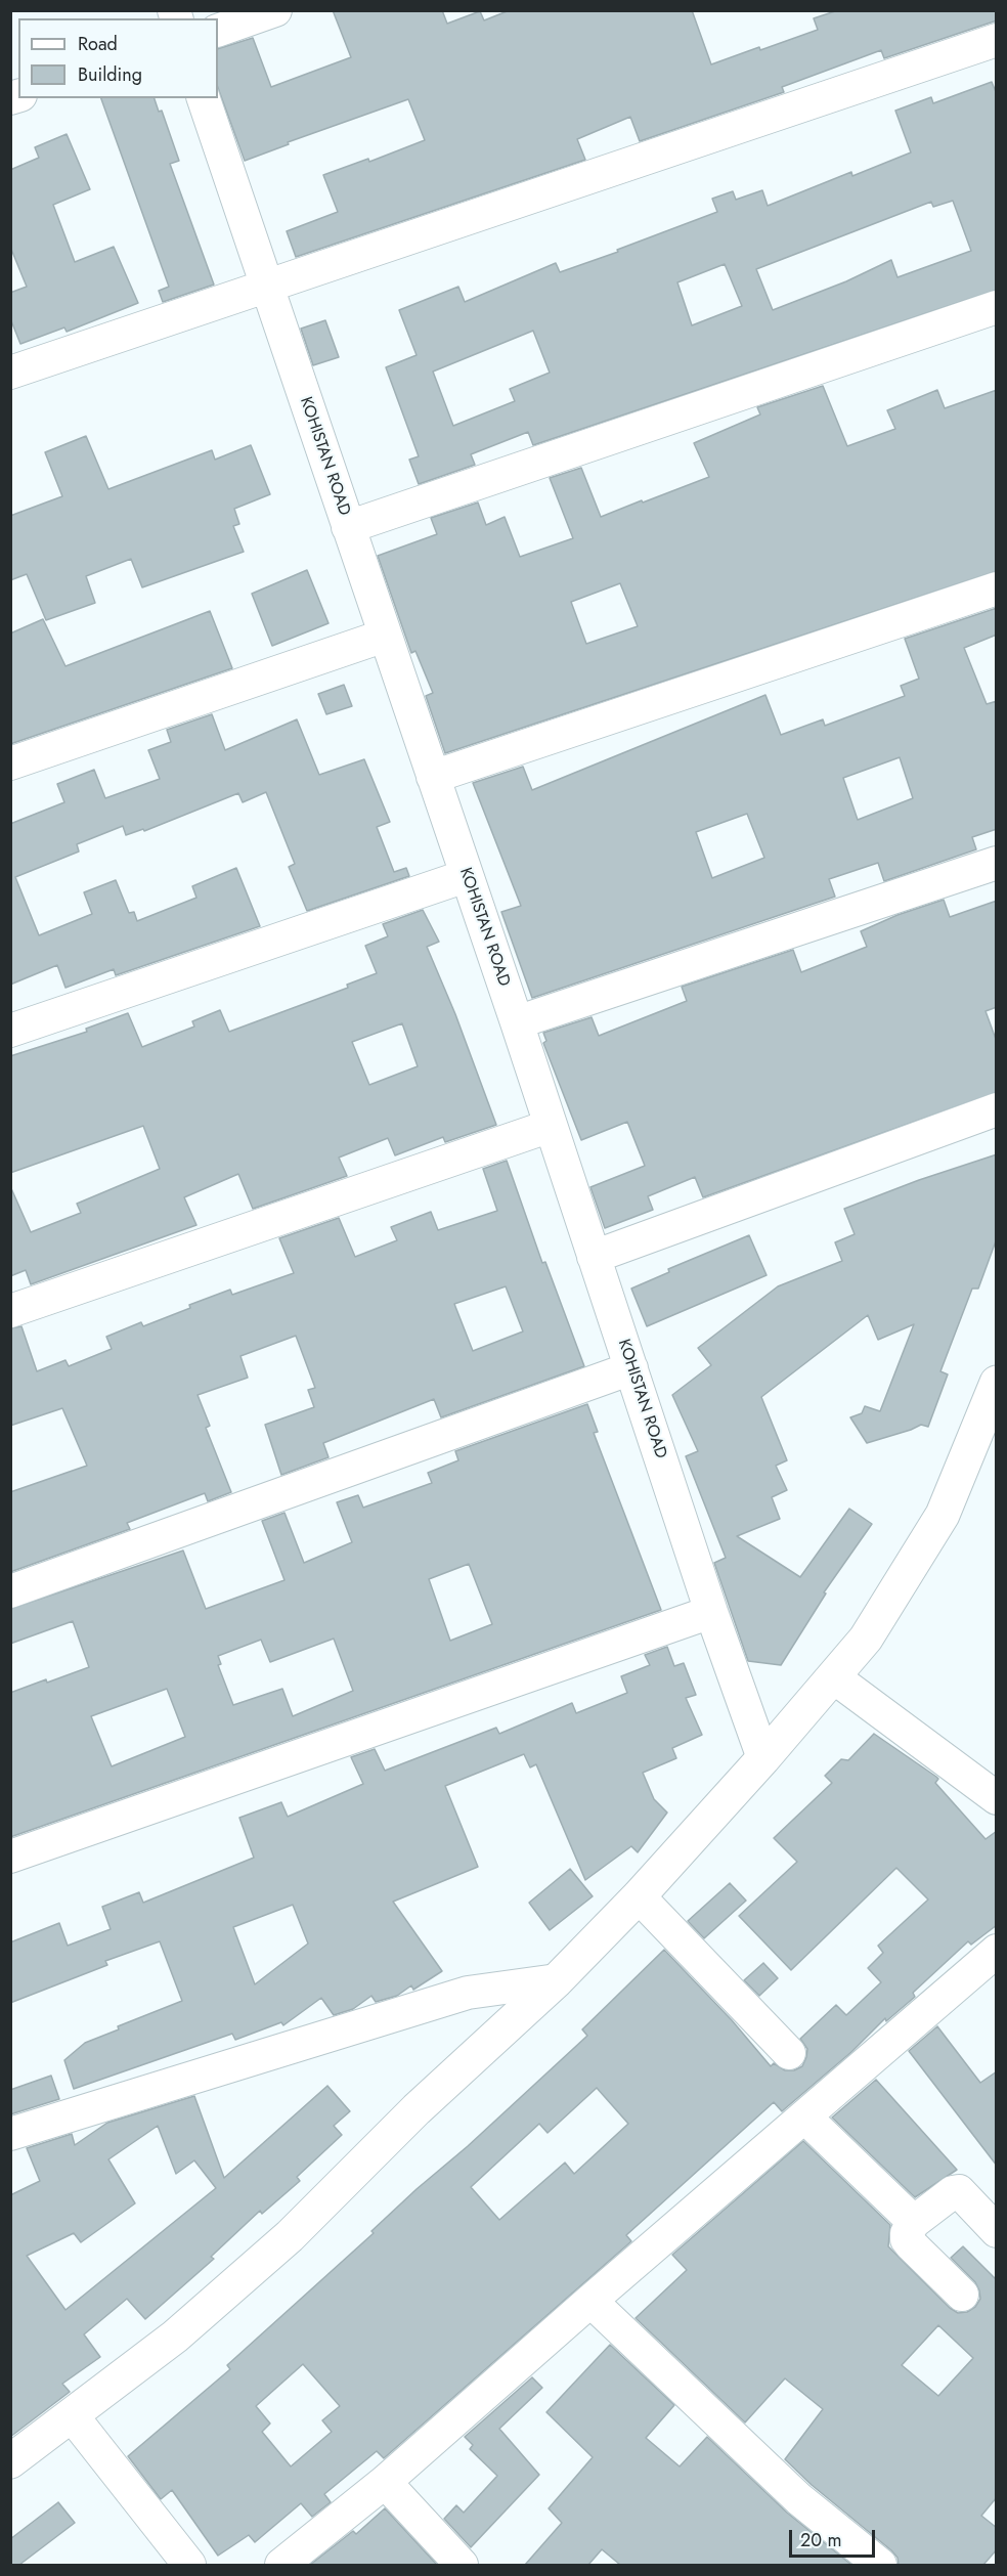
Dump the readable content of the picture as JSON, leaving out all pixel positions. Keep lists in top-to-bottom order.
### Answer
{
  "streets": {
    "street": ["KOHISTAN ROAD"]
  },
  "legend": ["Road", "Building"],
  "scale_bar": "20 m"
}
